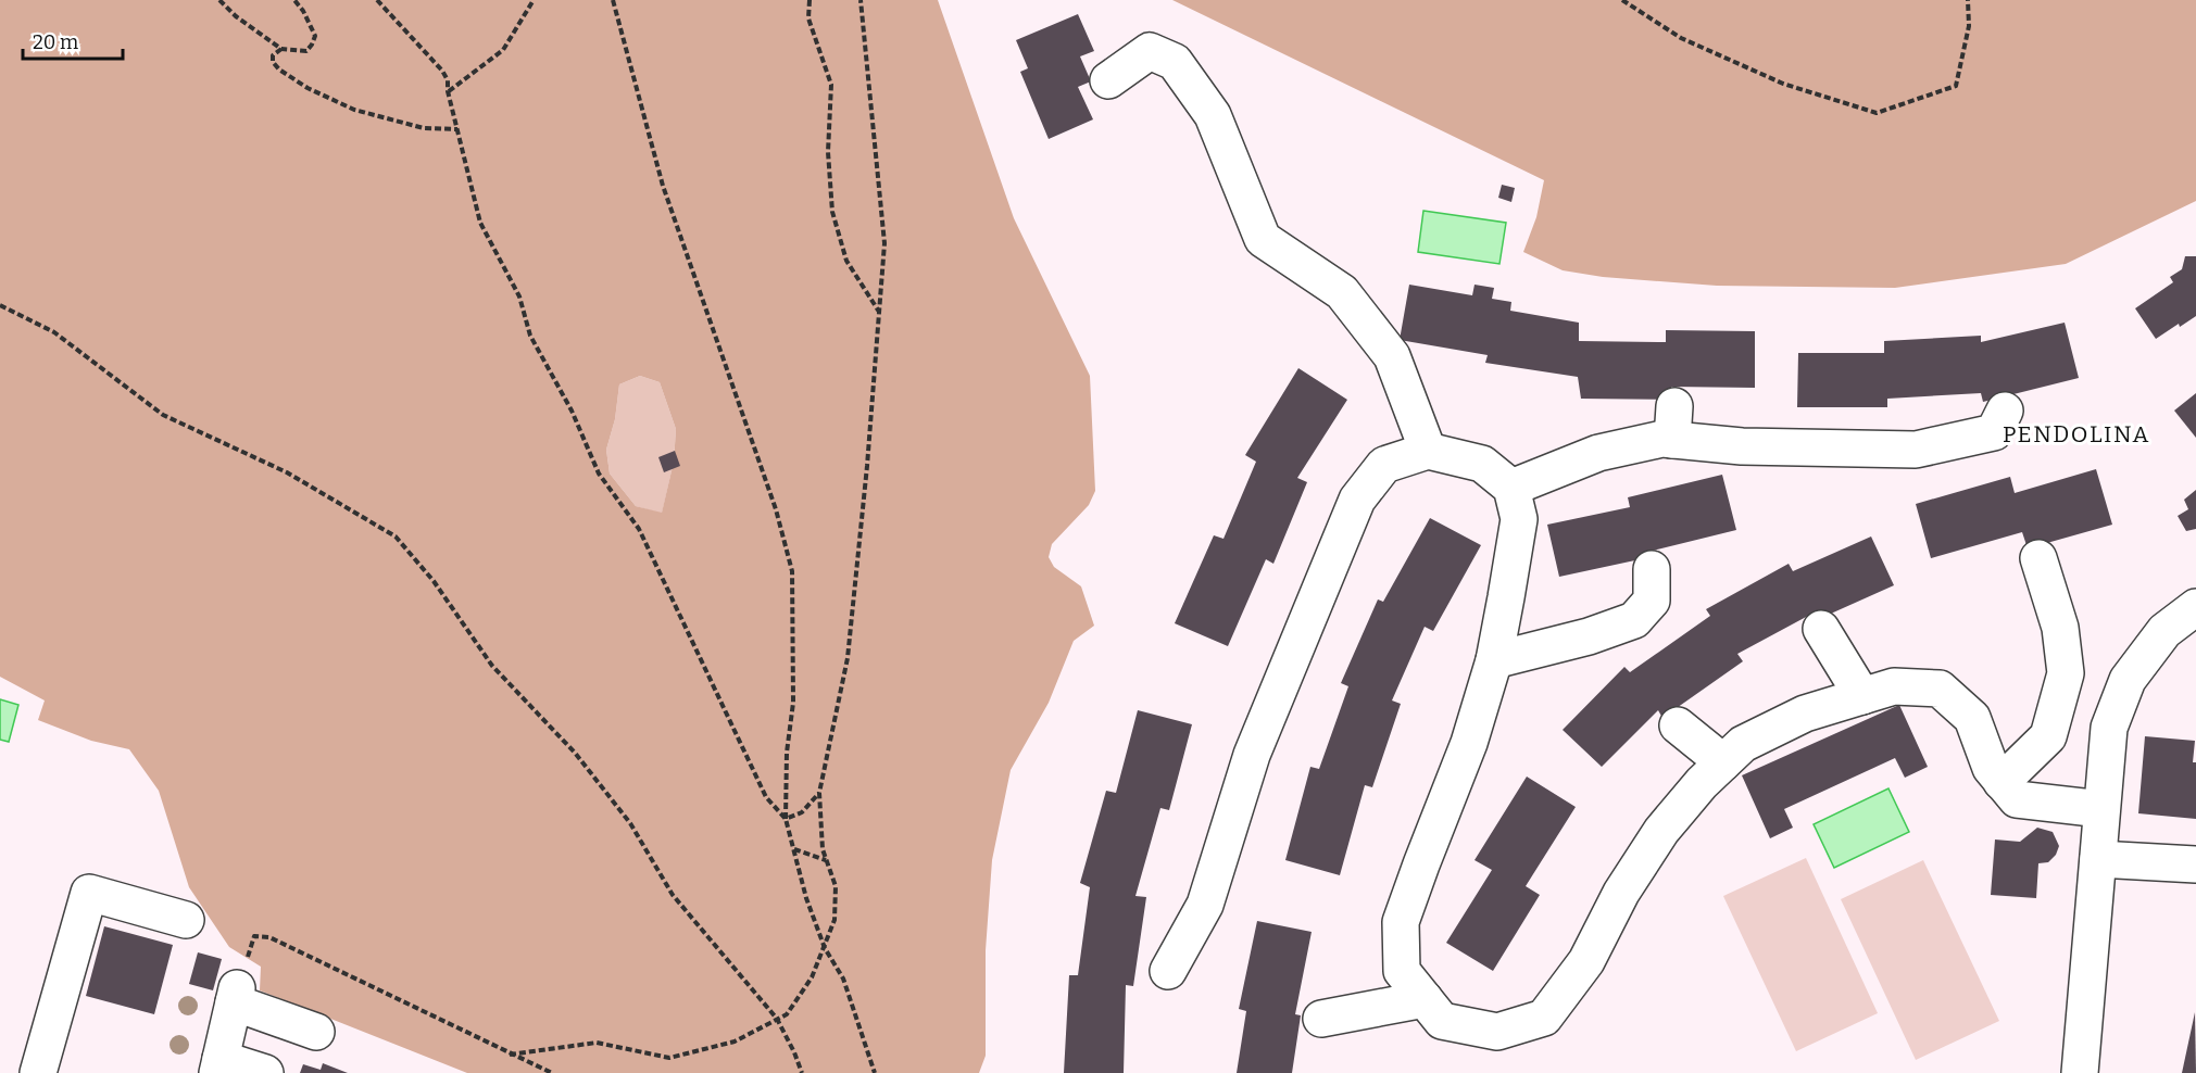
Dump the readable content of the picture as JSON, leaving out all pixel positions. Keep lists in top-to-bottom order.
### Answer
{
  "districts": ["PENDOLINA"],
  "scale_bar": "20 m"
}
